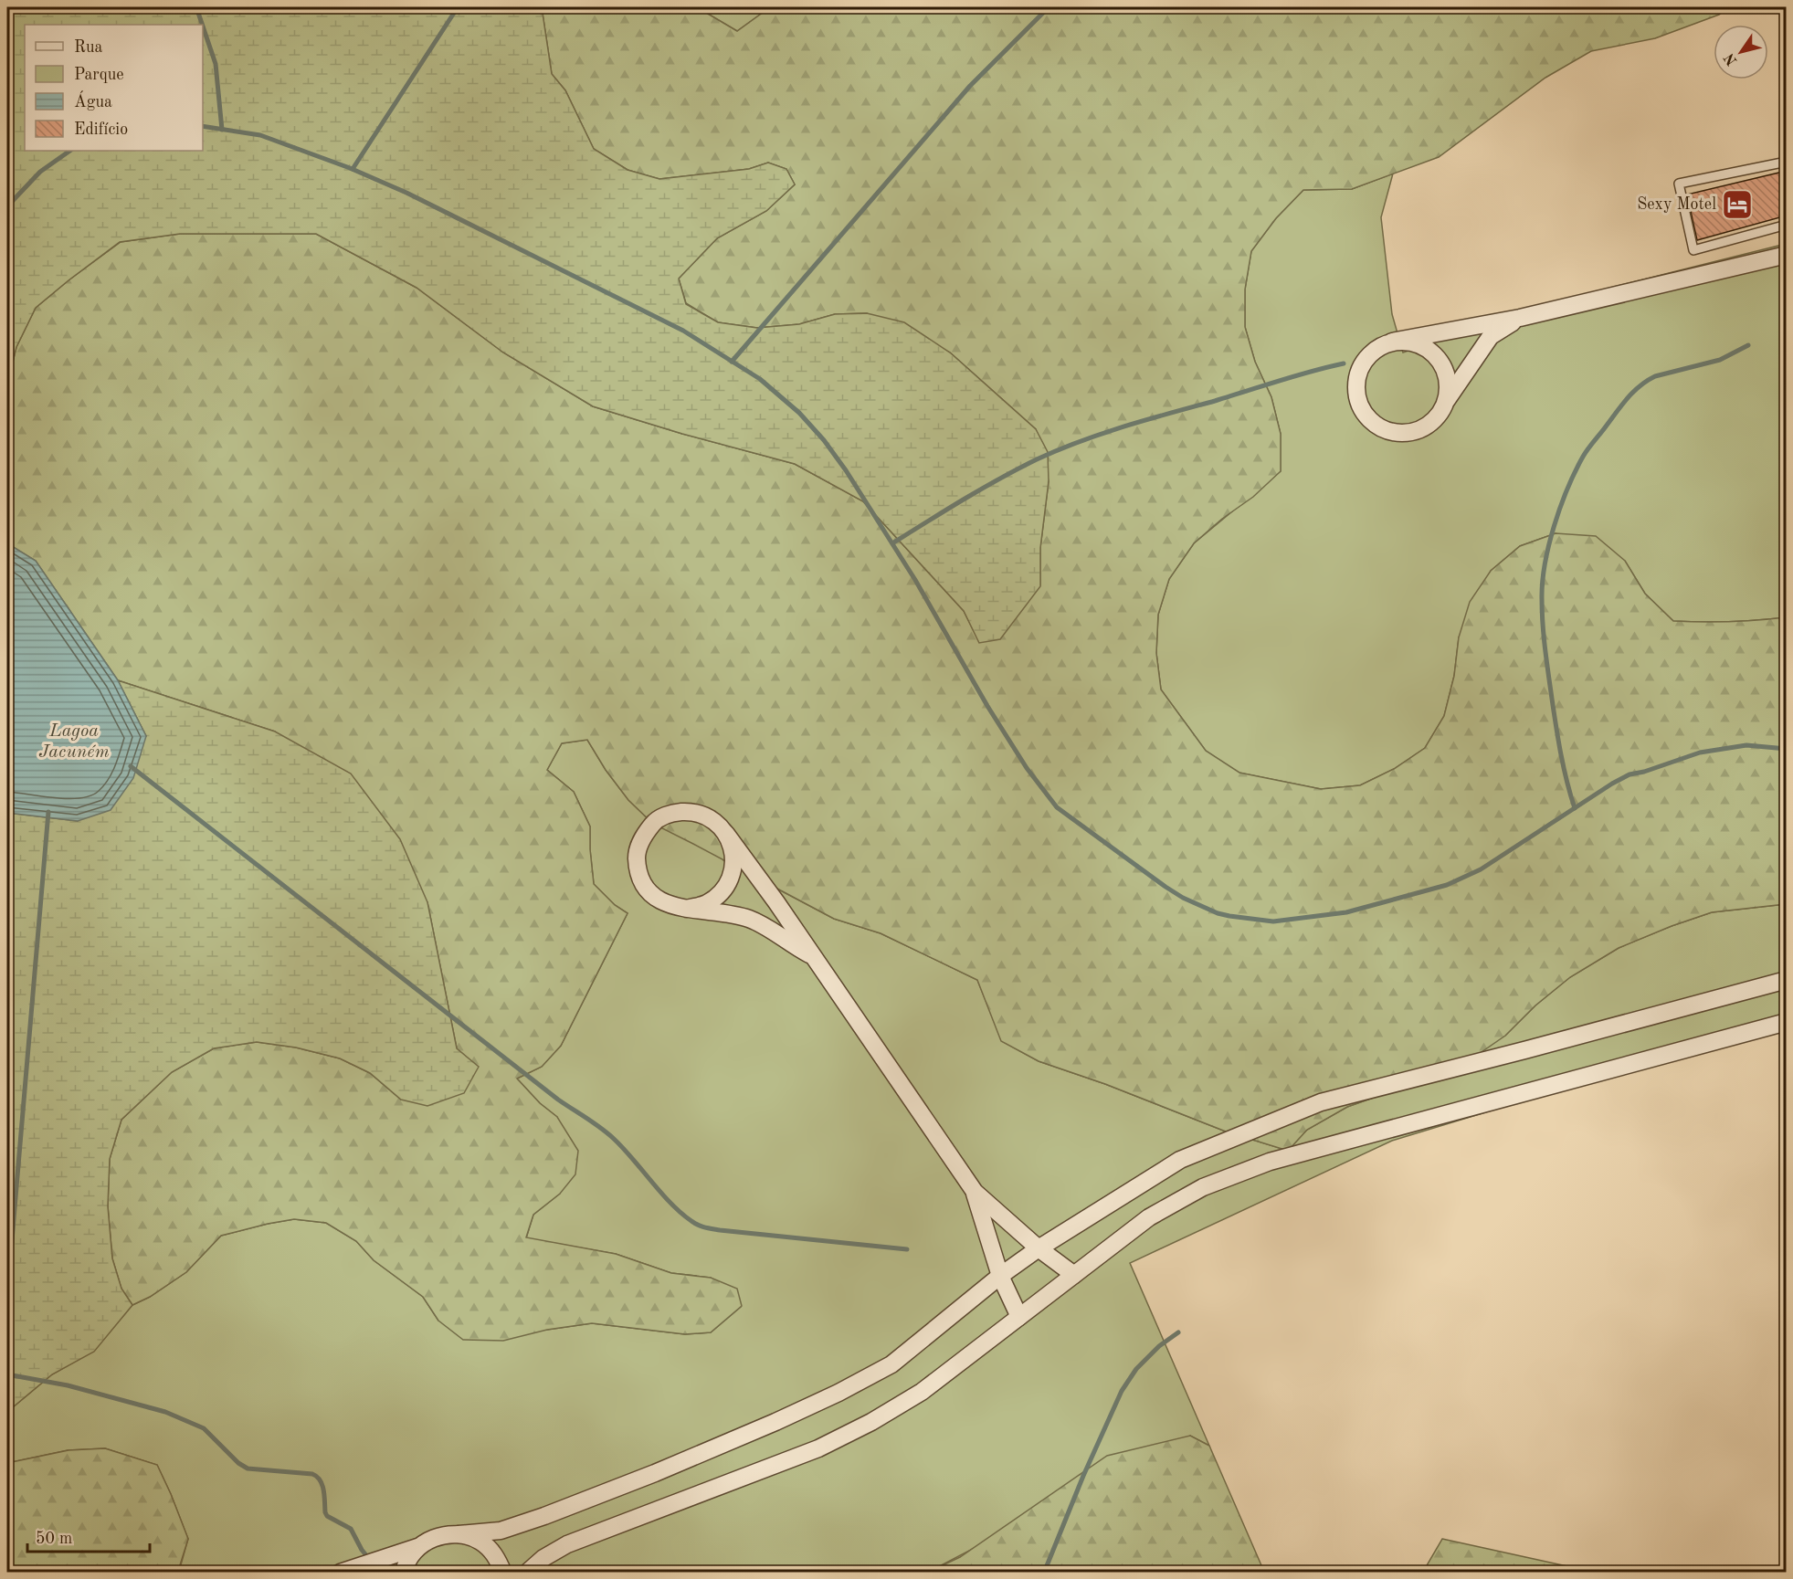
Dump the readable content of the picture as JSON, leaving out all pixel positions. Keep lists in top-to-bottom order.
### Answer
{
  "water": ["Lagoa Jacuném"],
  "places": {
    "hotel": ["Sexy Motel"]
  },
  "legend": [
    "Rua",
    "Parque",
    "Água",
    "Edifício"
  ],
  "scale_bar": "50 m",
  "north": "bottom left"
}
